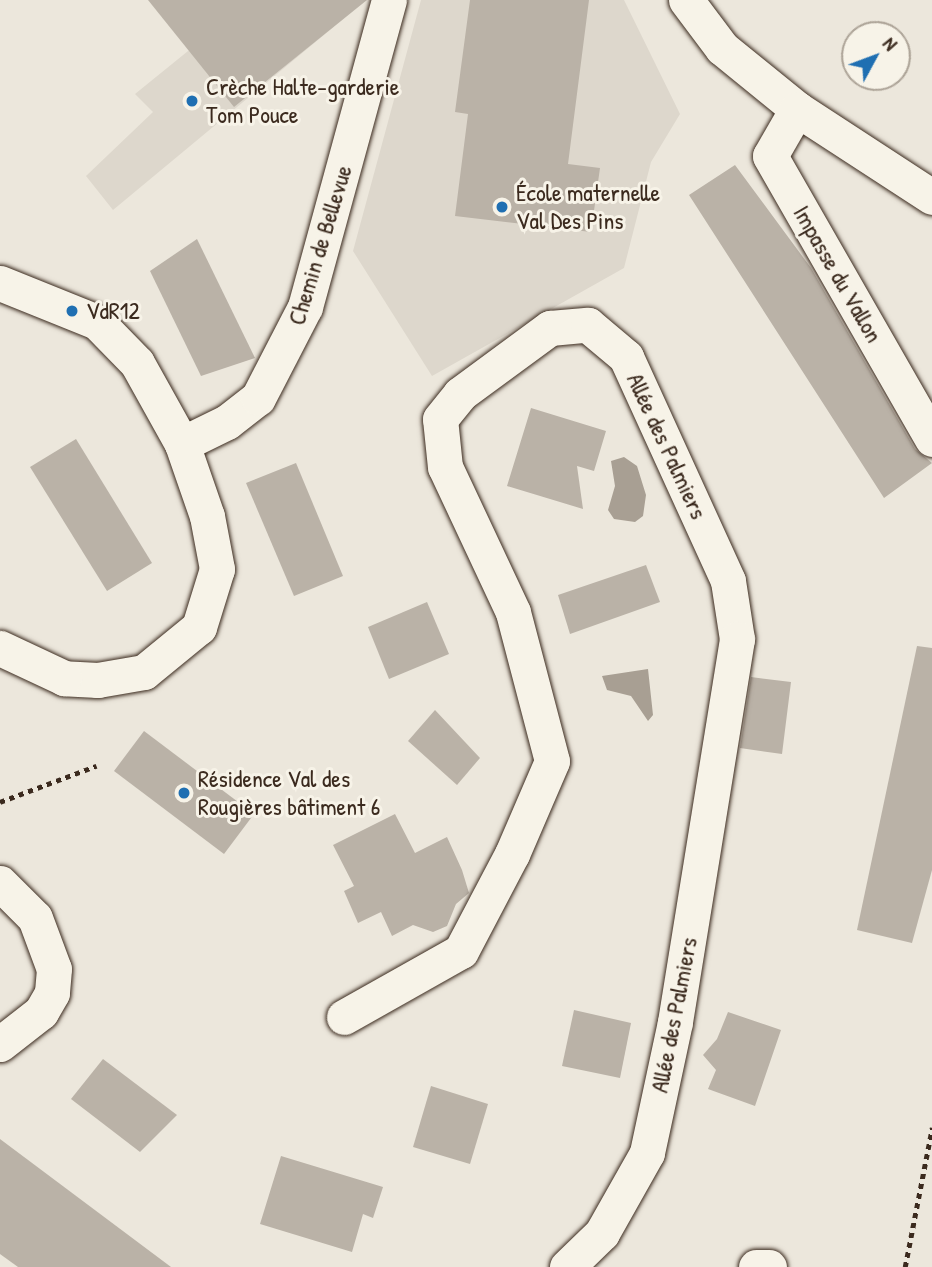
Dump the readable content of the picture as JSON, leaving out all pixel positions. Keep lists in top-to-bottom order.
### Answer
{
  "streets": {
    "street": ["Chemin de Bellevue", "Impasse du Vallon", "Allée des Palmiers"]
  },
  "places": [
    "Crèche Halte-garderie Tom Pouce",
    "École maternelle Val Des Pins",
    "VdR12",
    "Résidence Val des Rougières bâtiment 6"
  ],
  "north": "top right"
}
